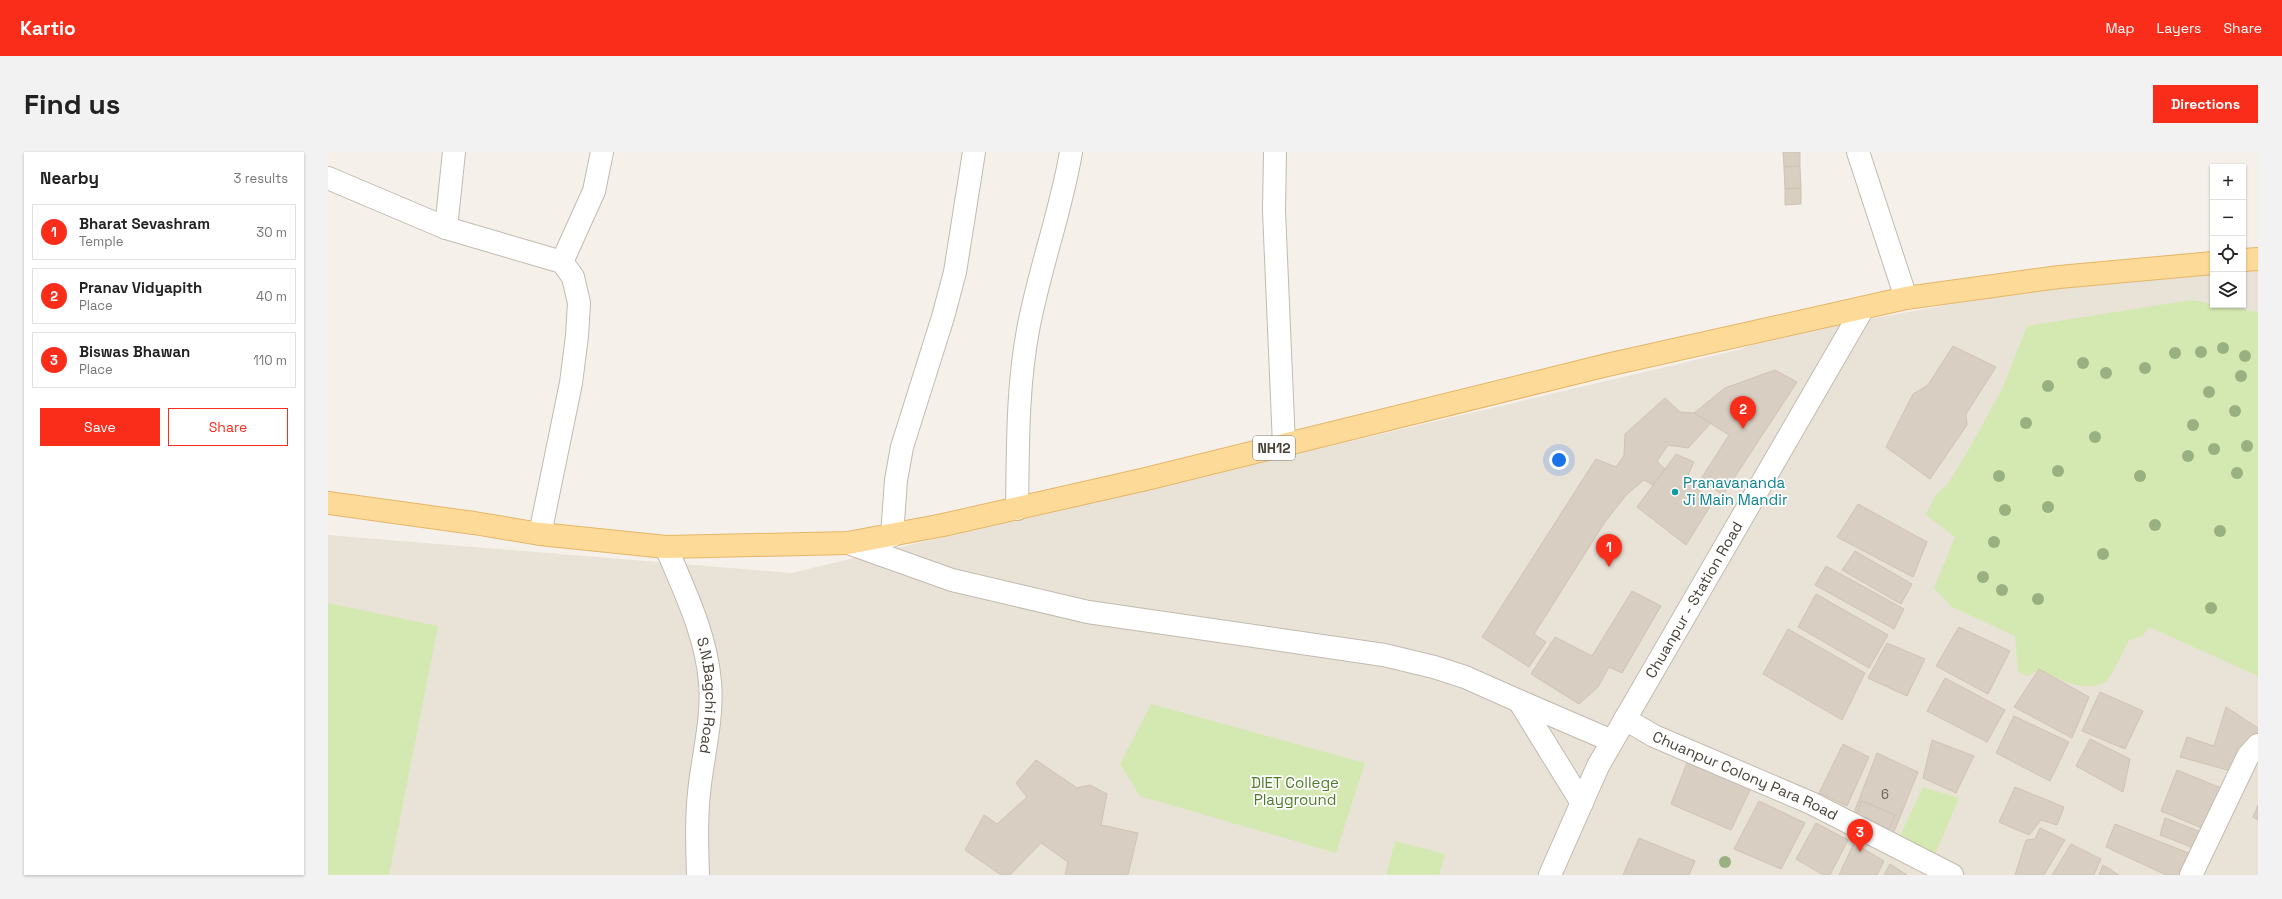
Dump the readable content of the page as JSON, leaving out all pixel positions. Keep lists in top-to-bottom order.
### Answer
{
  "streets": {
    "main road": ["NH12"],
    "street": ["Chuanpur - Station Road", "S.N.Bagchi Road", "Chuanpur Colony Para Road"]
  },
  "crossings": [
    ["NH12", "Chuanpur - Station Road"],
    ["NH12", "S.N.Bagchi Road"],
    ["Chuanpur - Station Road", "Chuanpur Colony Para Road"]
  ],
  "parks": ["DIET College Playground"],
  "places": ["Pranavananda Ji Main Mandir"],
  "house_numbers": ["6"],
  "page": {
    "header": "Kartio",
    "nav": ["Map", "Layers", "Share"],
    "buttons": [
      "Directions",
      ["Save", "Share"]
    ],
    "title": "Find us",
    "heading": ["Nearby", "3 results"],
    "map_buttons": ["+", "−"],
    "list": [
      {
        "mark": "1",
        "name": "Bharat Sevashram",
        "note": "Temple",
        "value": "30 m"
      },
      {
        "mark": "2",
        "name": "Pranav Vidyapith",
        "note": "Place",
        "value": "40 m"
      },
      {
        "mark": "3",
        "name": "Biswas Bhawan",
        "note": "Place",
        "value": "110 m"
      }
    ],
    "pins": ["2", "1", "3"]
  }
}
